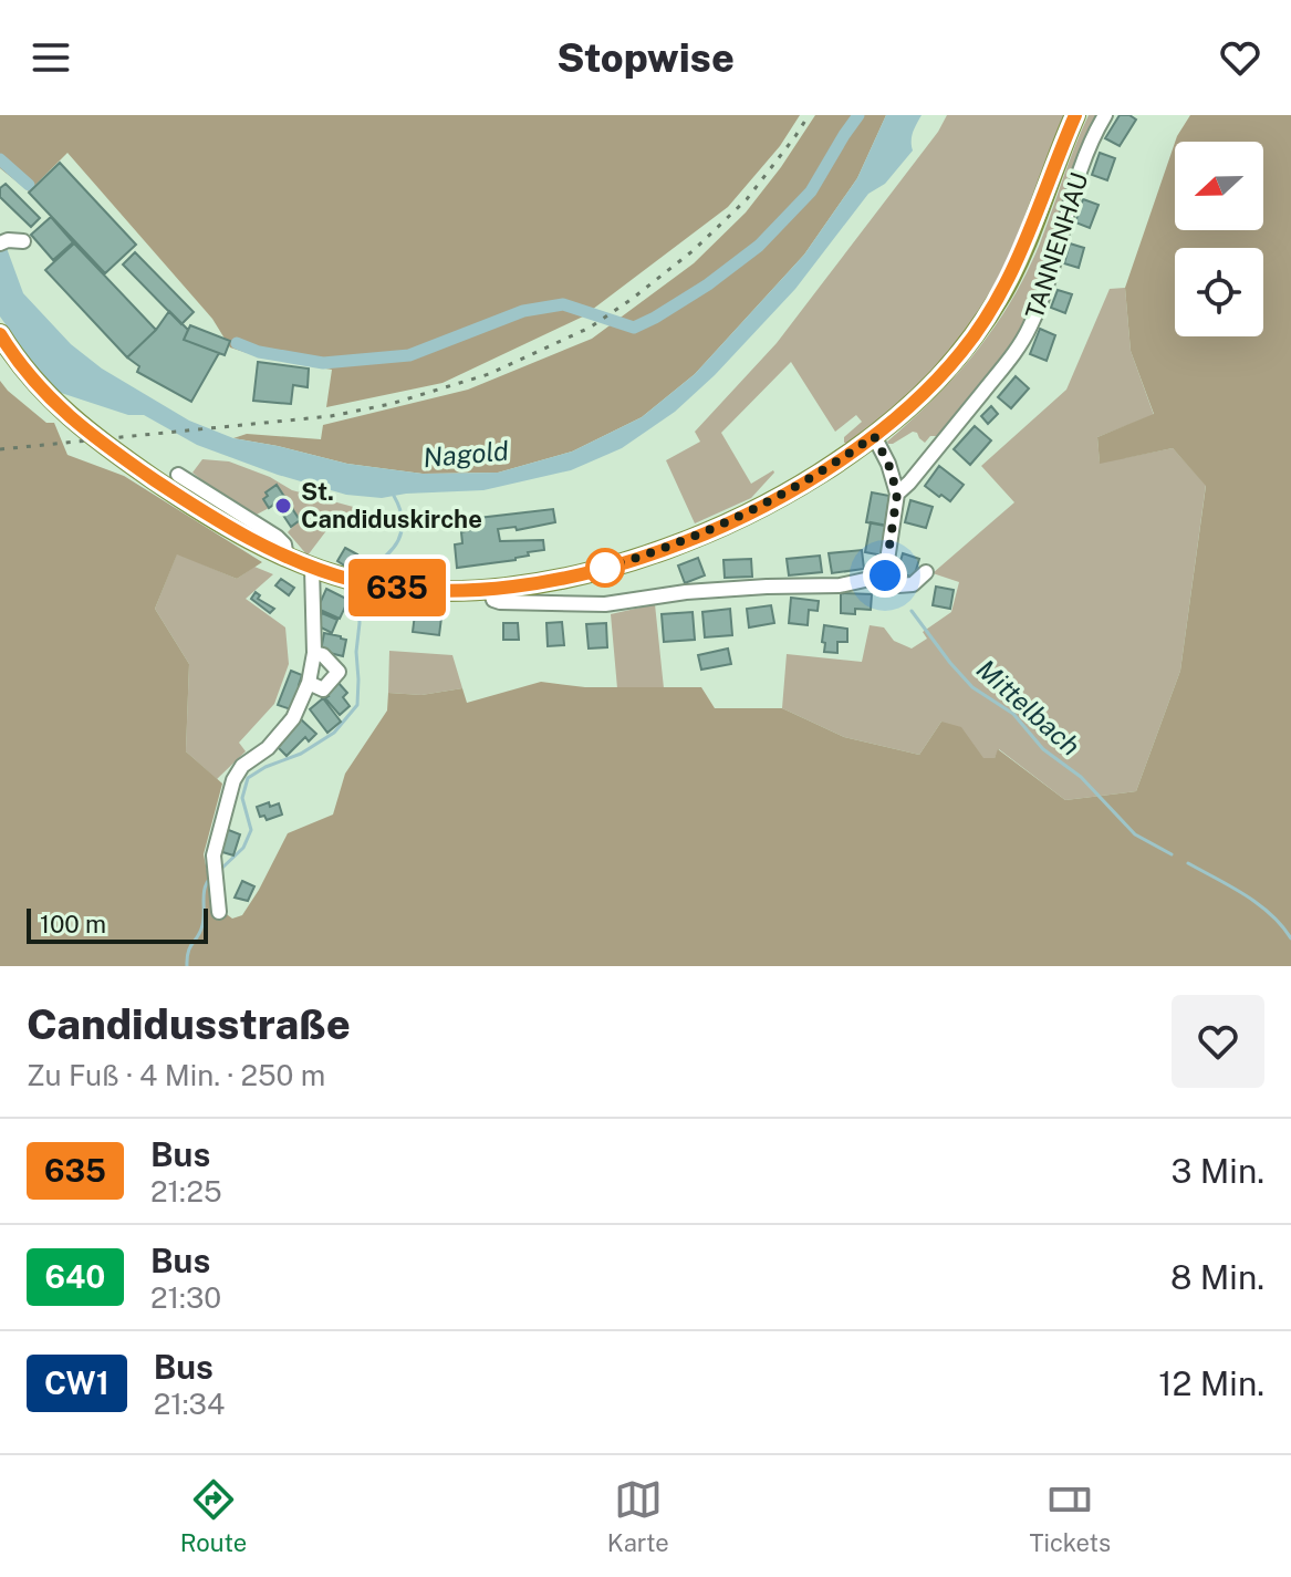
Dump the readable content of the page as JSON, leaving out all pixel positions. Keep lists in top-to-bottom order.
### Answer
{
  "streets": {
    "street": ["TANNENHAU"]
  },
  "water": ["Nagold", "Mittelbach"],
  "places": ["St. Candiduskirche"],
  "lines": ["bus line 635"],
  "scale_bar": "100 m",
  "north": "left",
  "page": {
    "header": "Stopwise",
    "on_map": "635",
    "scale": "100 m",
    "heading": ["Candidusstraße", "Zu Fuß · 4 Min. · 250 m"],
    "list": [
      {
        "mark": "635",
        "name": "Bus",
        "note": "21:25",
        "value": "3 Min."
      },
      {
        "mark": "640",
        "name": "Bus",
        "note": "21:30",
        "value": "8 Min."
      },
      {
        "mark": "CW1",
        "name": "Bus",
        "note": "21:34",
        "value": "12 Min."
      }
    ],
    "tabs": ["Route", "Karte", "Tickets"]
  }
}
